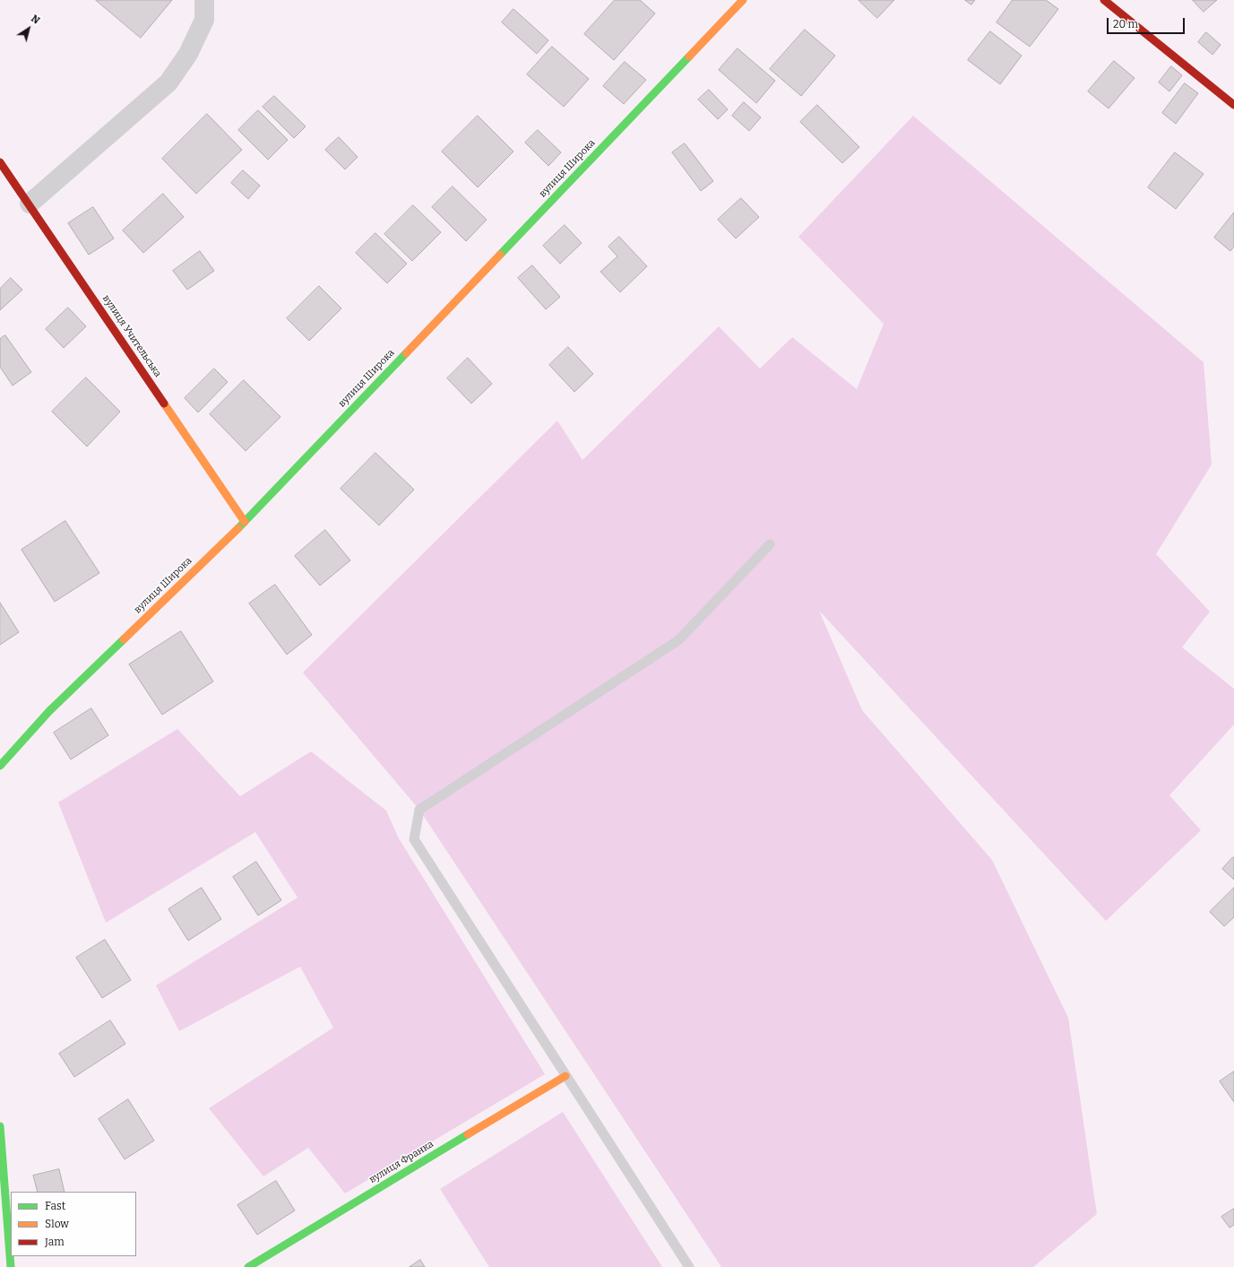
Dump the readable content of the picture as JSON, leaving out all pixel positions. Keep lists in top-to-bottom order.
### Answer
{
  "streets": {
    "street": ["вулиця Широка", "вулиця Учительська", "вулиця Франка"]
  },
  "crossings": [
    ["вулиця Широка", "вулиця Учительська"]
  ],
  "legend": ["Fast", "Slow", "Jam"],
  "scale_bar": "20 m",
  "north": "top right"
}
